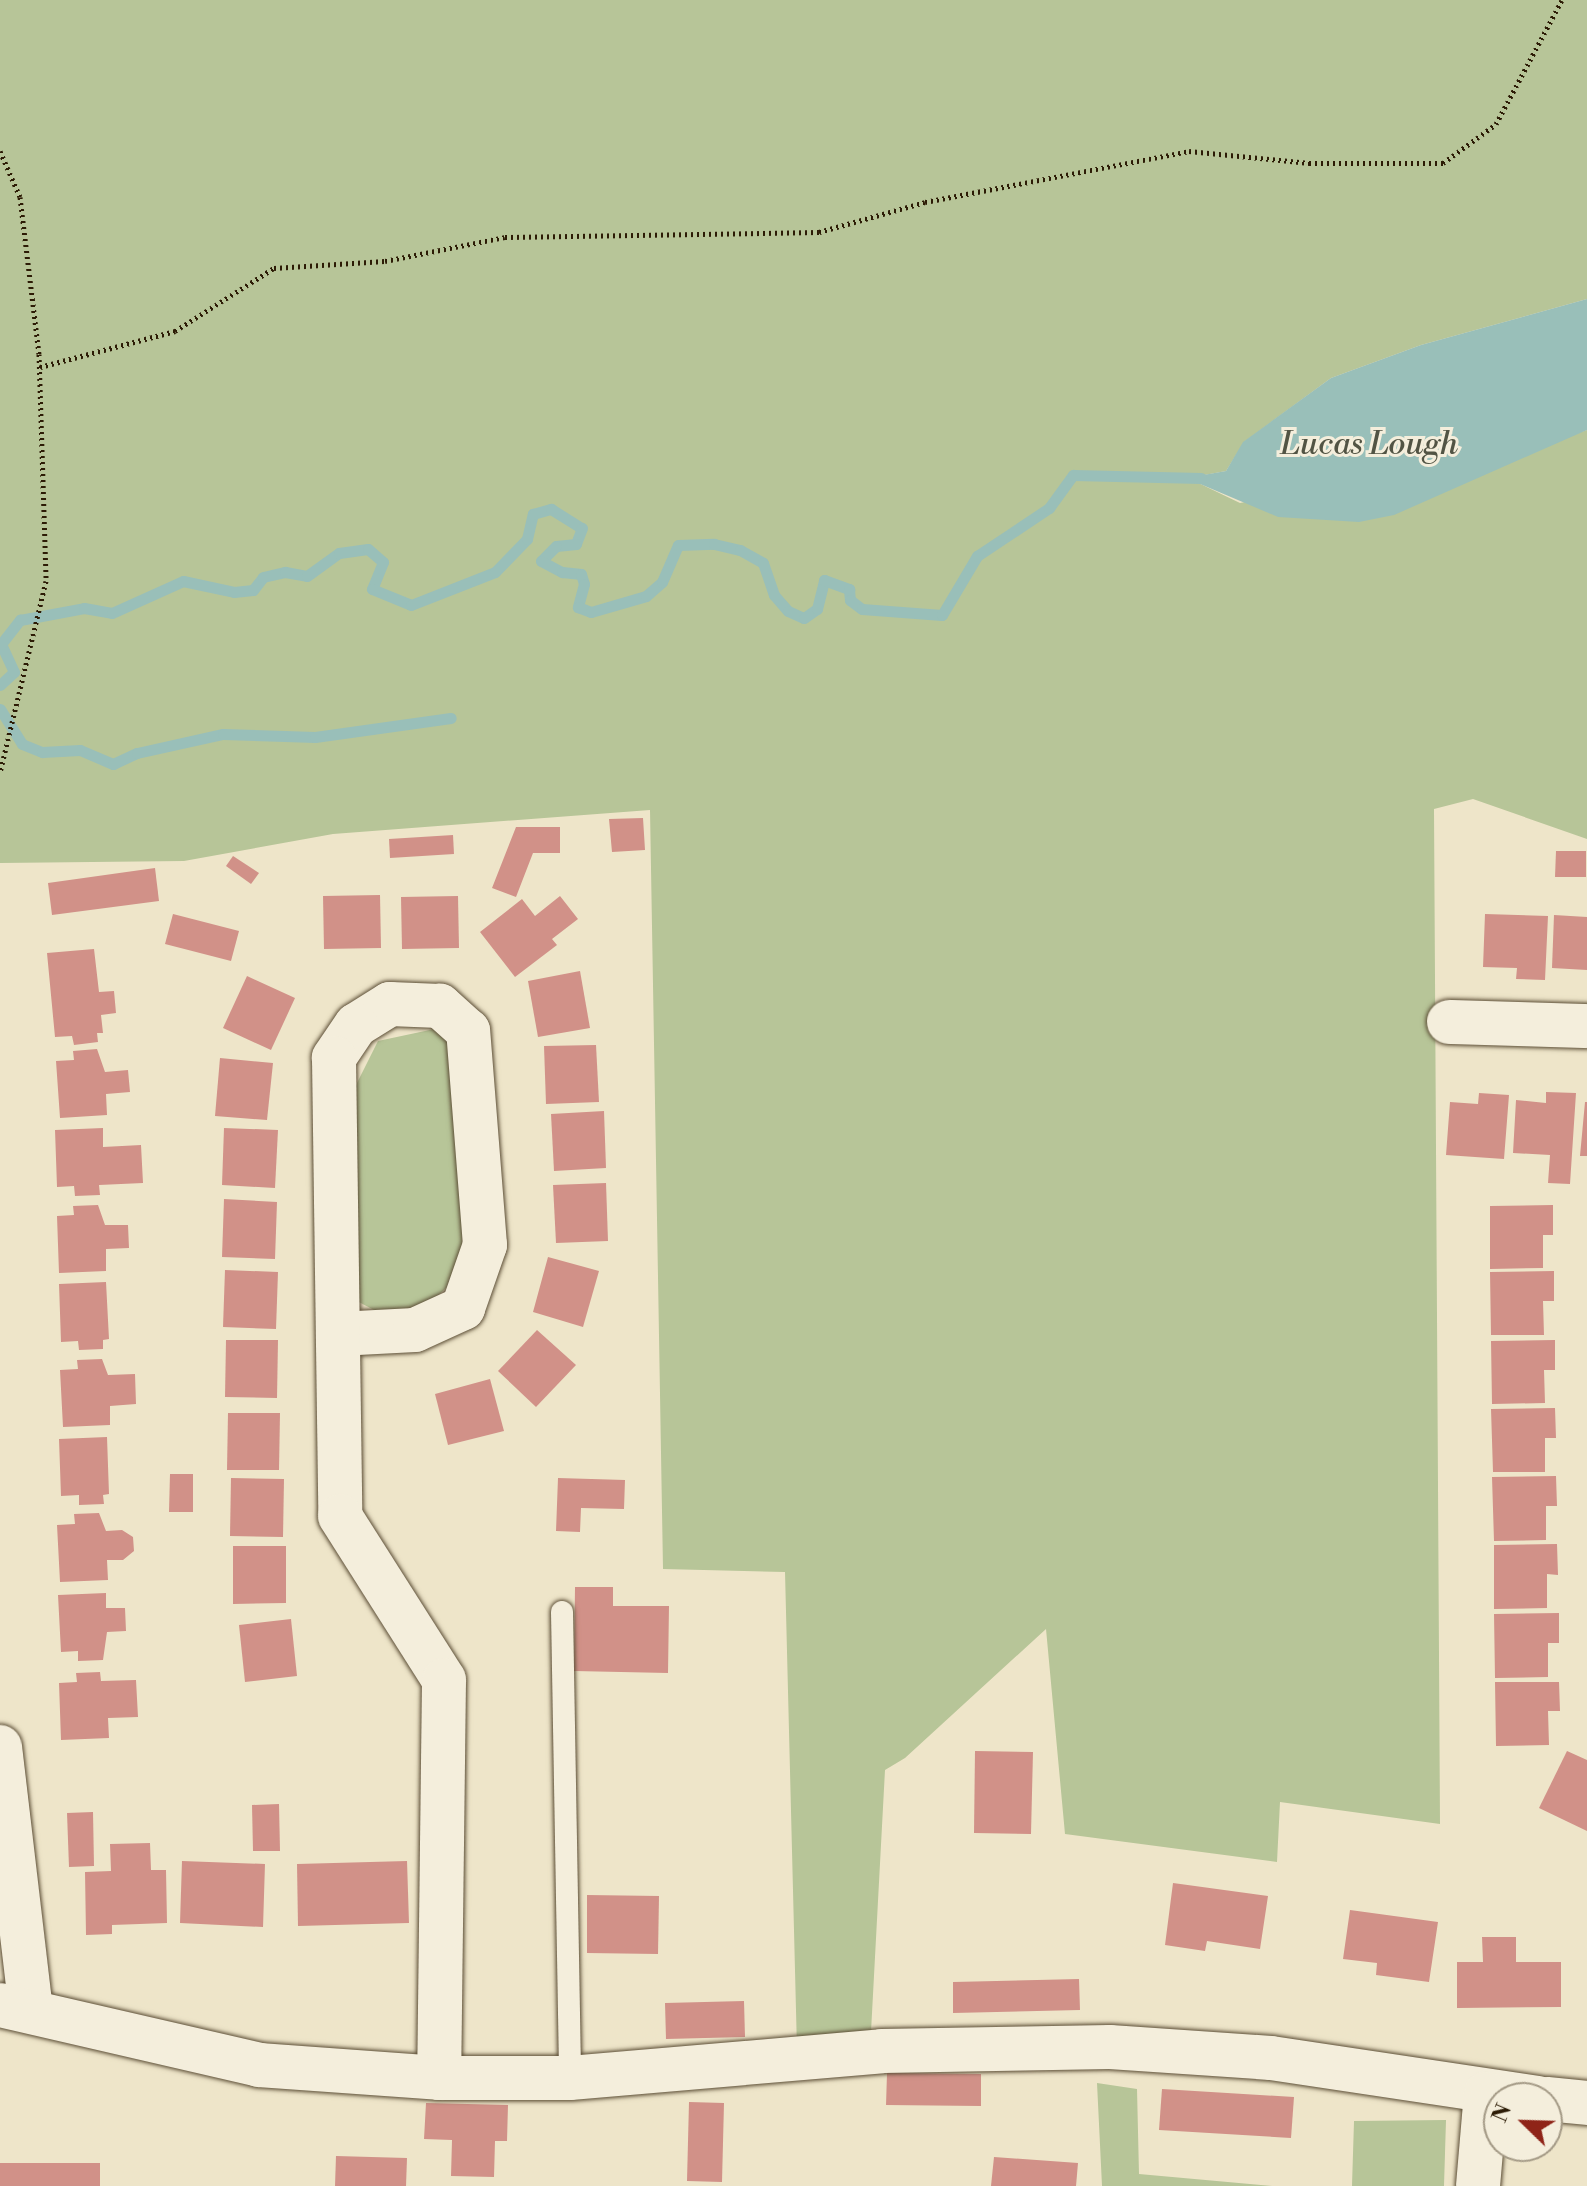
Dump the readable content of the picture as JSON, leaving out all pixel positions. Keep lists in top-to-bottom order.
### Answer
{
  "water": ["Lucas Lough"],
  "north": "top left"
}
